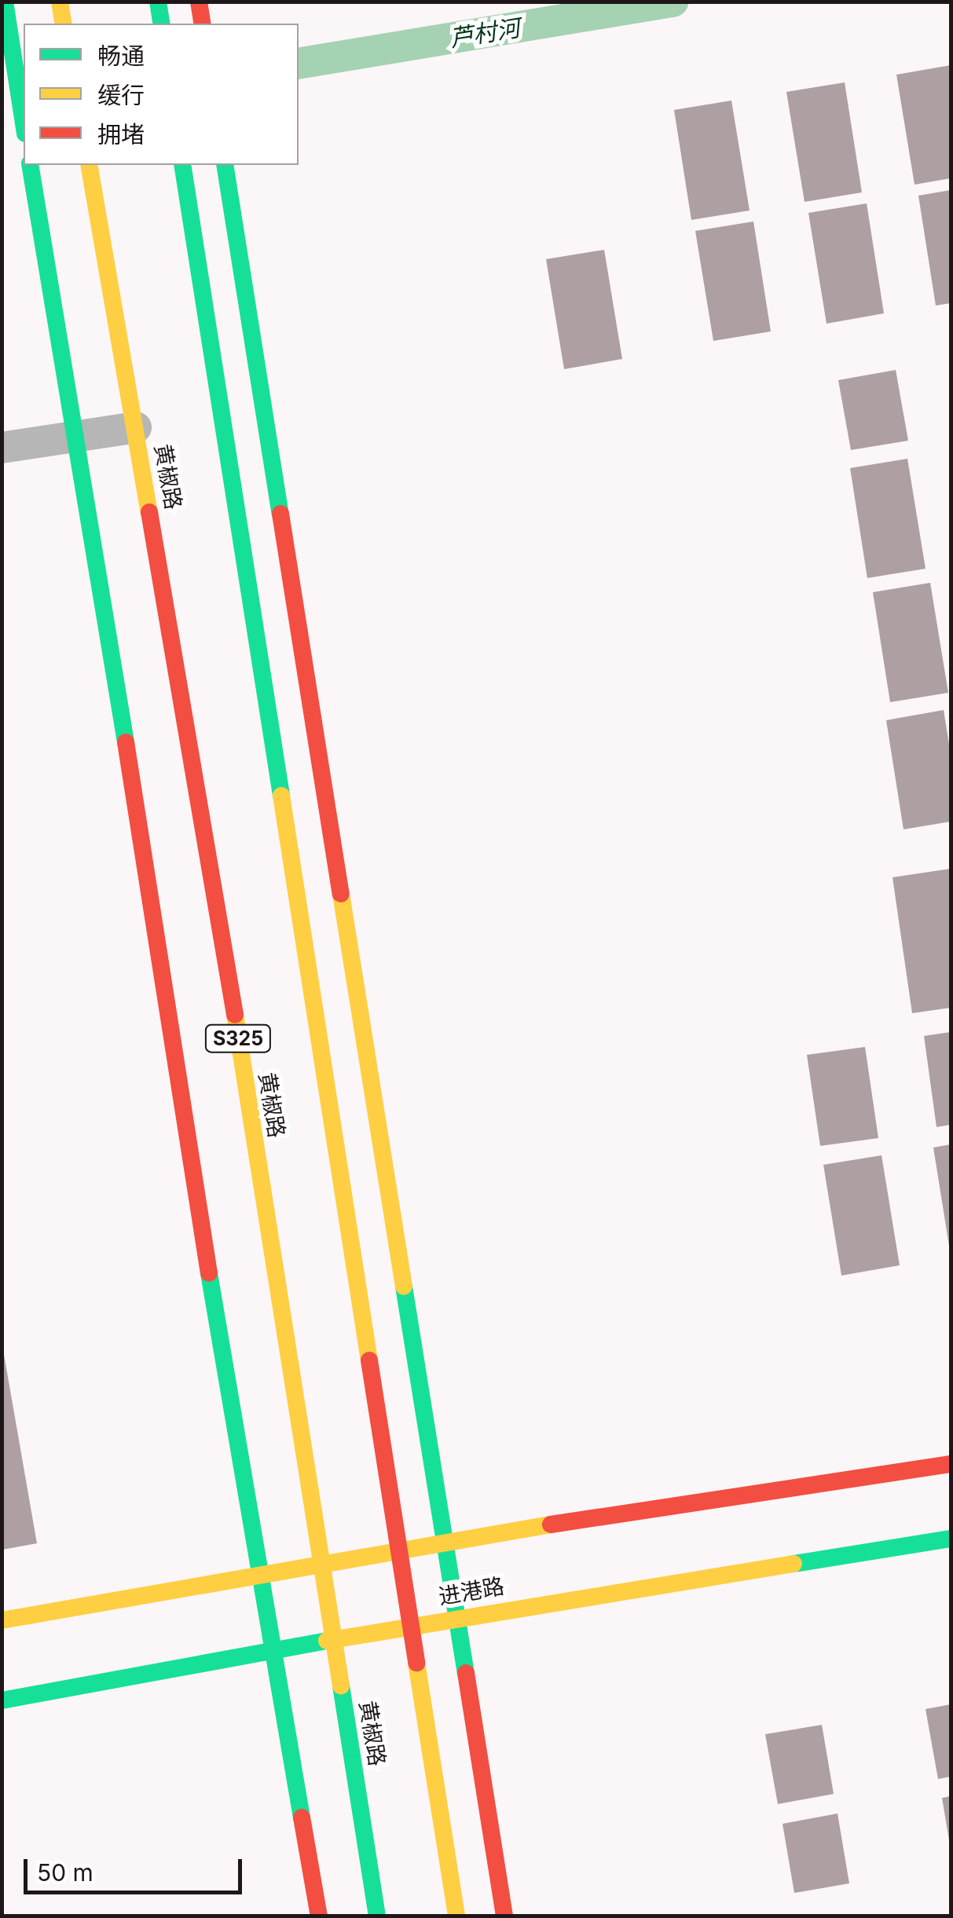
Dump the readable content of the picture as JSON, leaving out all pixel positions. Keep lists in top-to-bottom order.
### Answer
{
  "streets": {
    "main road": ["黄椒路", "S325", "进港路"]
  },
  "crossings": [
    ["黄椒路", "进港路"]
  ],
  "water": ["芦村河"],
  "legend": ["畅通", "缓行", "拥堵"],
  "scale_bar": "50 m"
}
